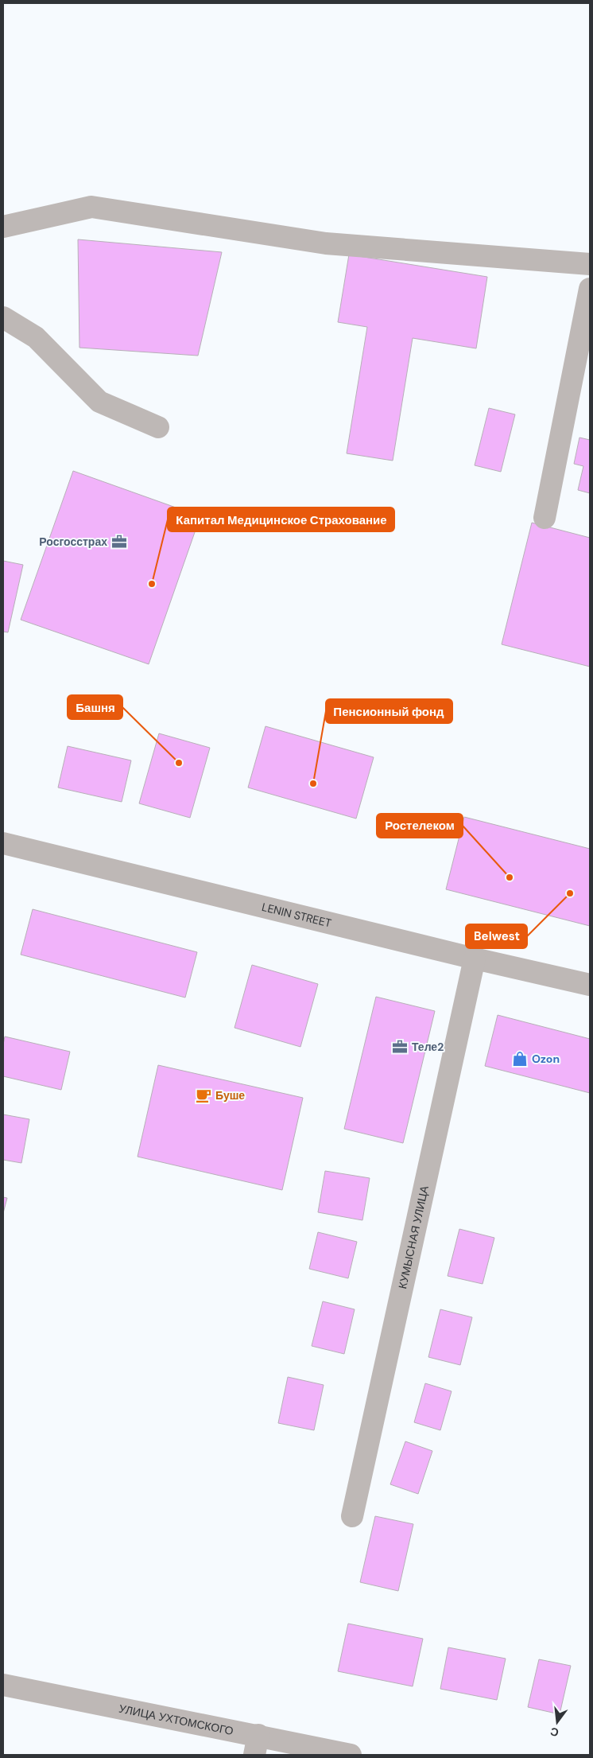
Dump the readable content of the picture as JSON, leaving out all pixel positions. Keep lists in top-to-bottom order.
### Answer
{
  "streets": {
    "street": ["LENIN STREET", "КУМЫСНАЯ УЛИЦА", "УЛИЦА УХТОМСКОГО"]
  },
  "crossings": [
    ["LENIN STREET", "КУМЫСНАЯ УЛИЦА"]
  ],
  "places": {
    "office": ["Росгосстрах", "Теле2"],
    "other": [
      "Капитал Медицинское Страхование",
      "Башня",
      "Пенсионный фонд",
      "Ростелеком",
      "Belwest"
    ],
    "shop": ["Ozon"],
    "cafe": ["Буше"]
  },
  "north": "bottom"
}
